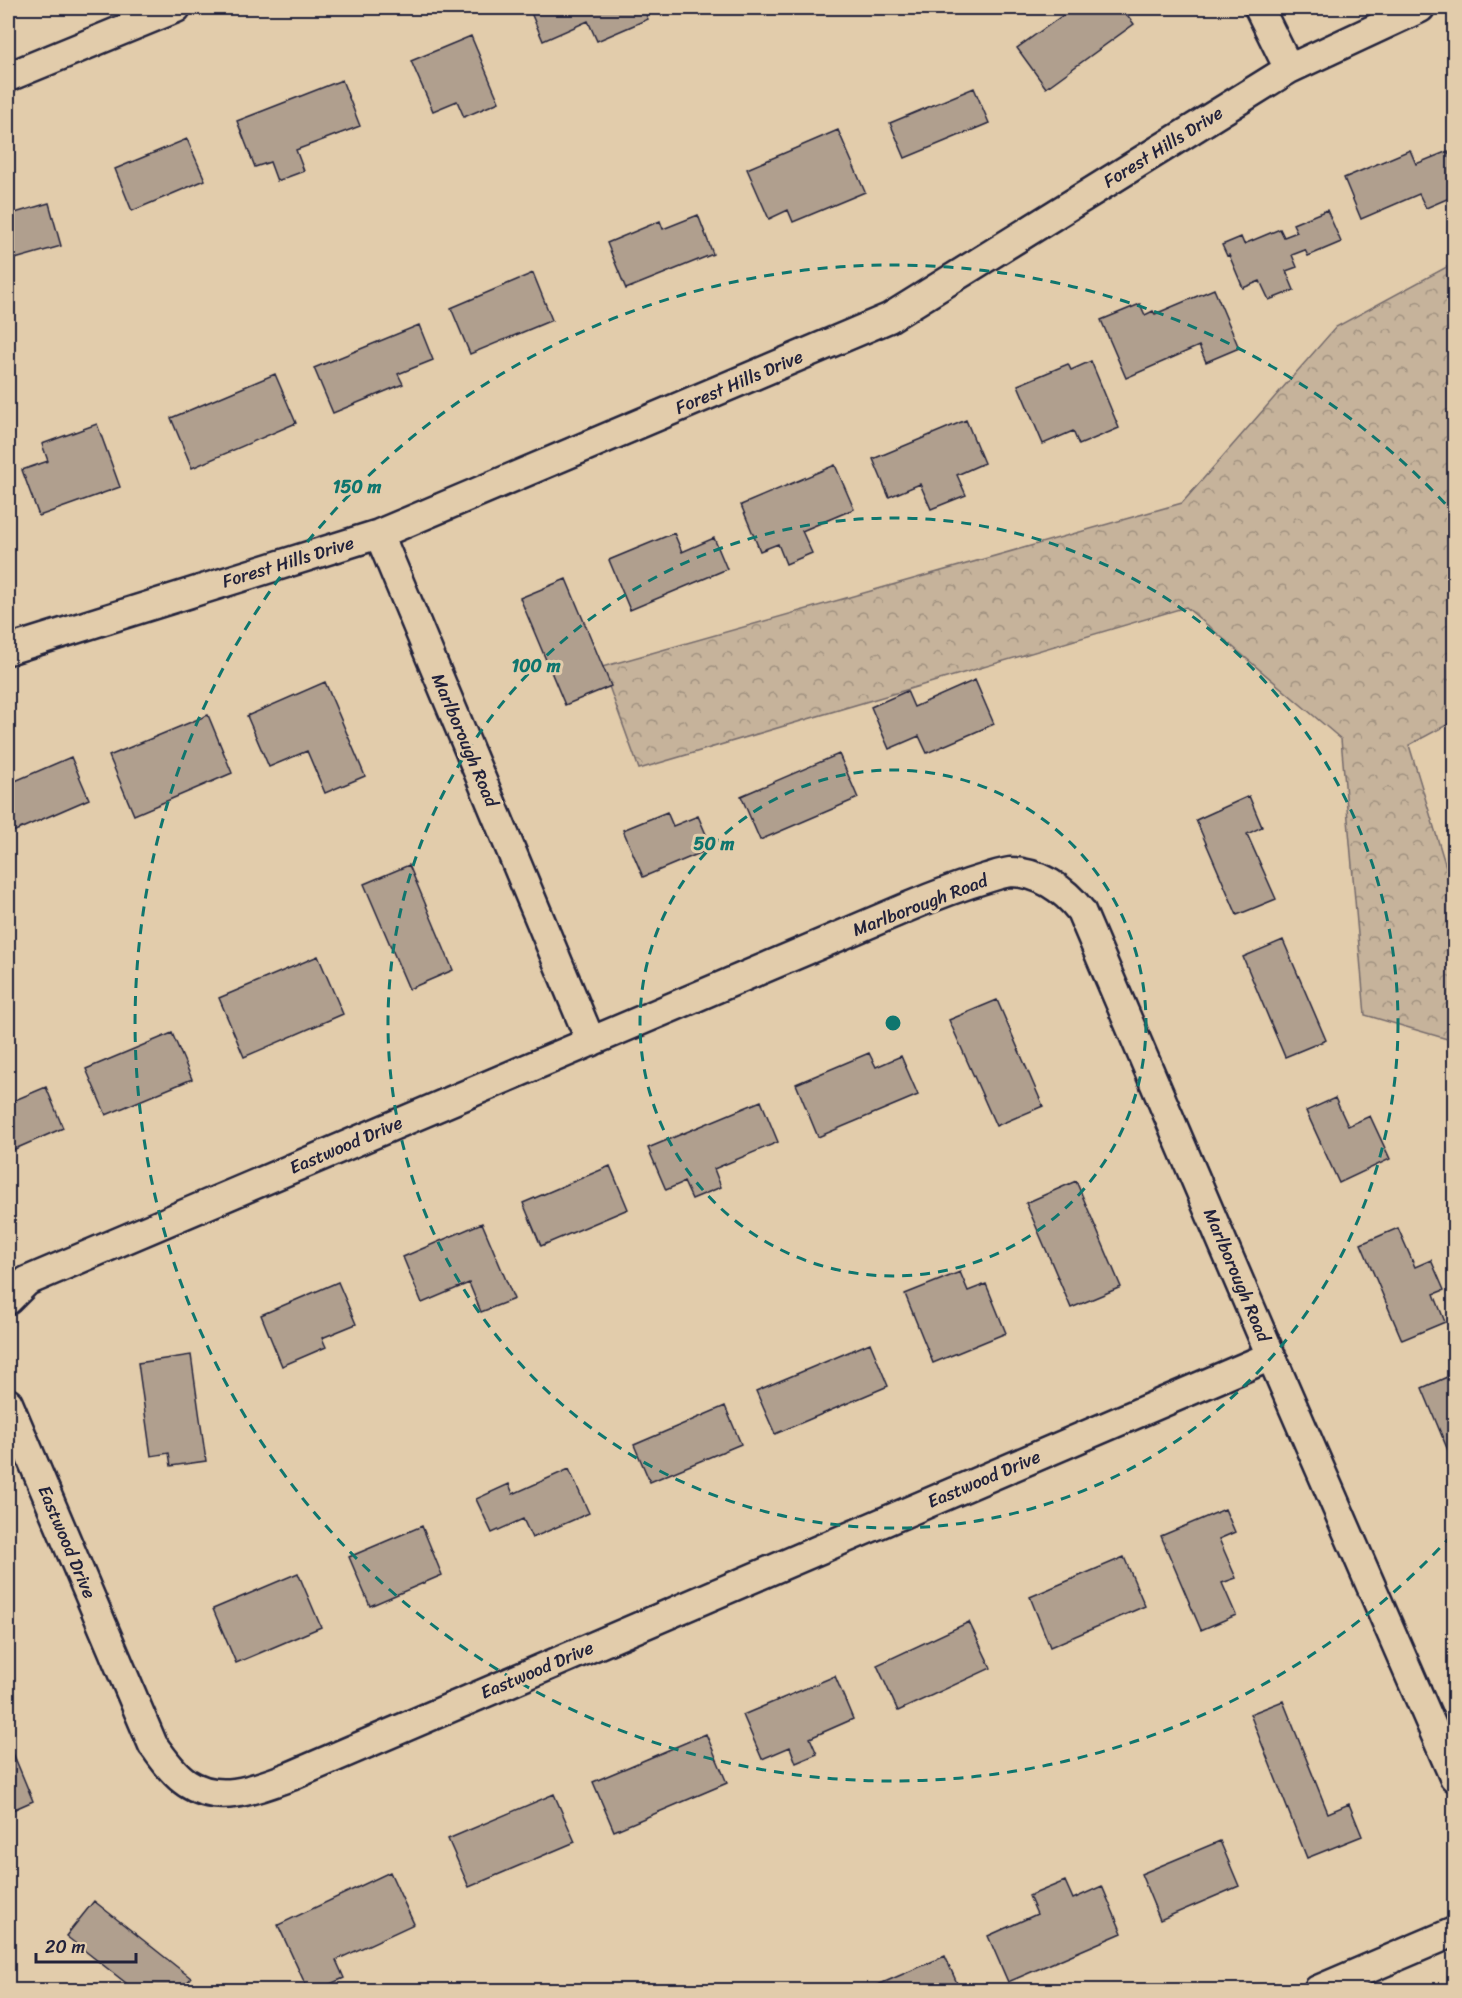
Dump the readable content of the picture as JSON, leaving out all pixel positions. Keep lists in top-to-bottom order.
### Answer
{
  "streets": {
    "street": ["Forest Hills Drive", "Marlborough Road", "Eastwood Drive"]
  },
  "crossings": [
    ["Forest Hills Drive", "Marlborough Road"],
    ["Marlborough Road", "Eastwood Drive"]
  ],
  "scale_bar": "20 m",
  "rings": ["150 m", "100 m", "50 m"]
}
